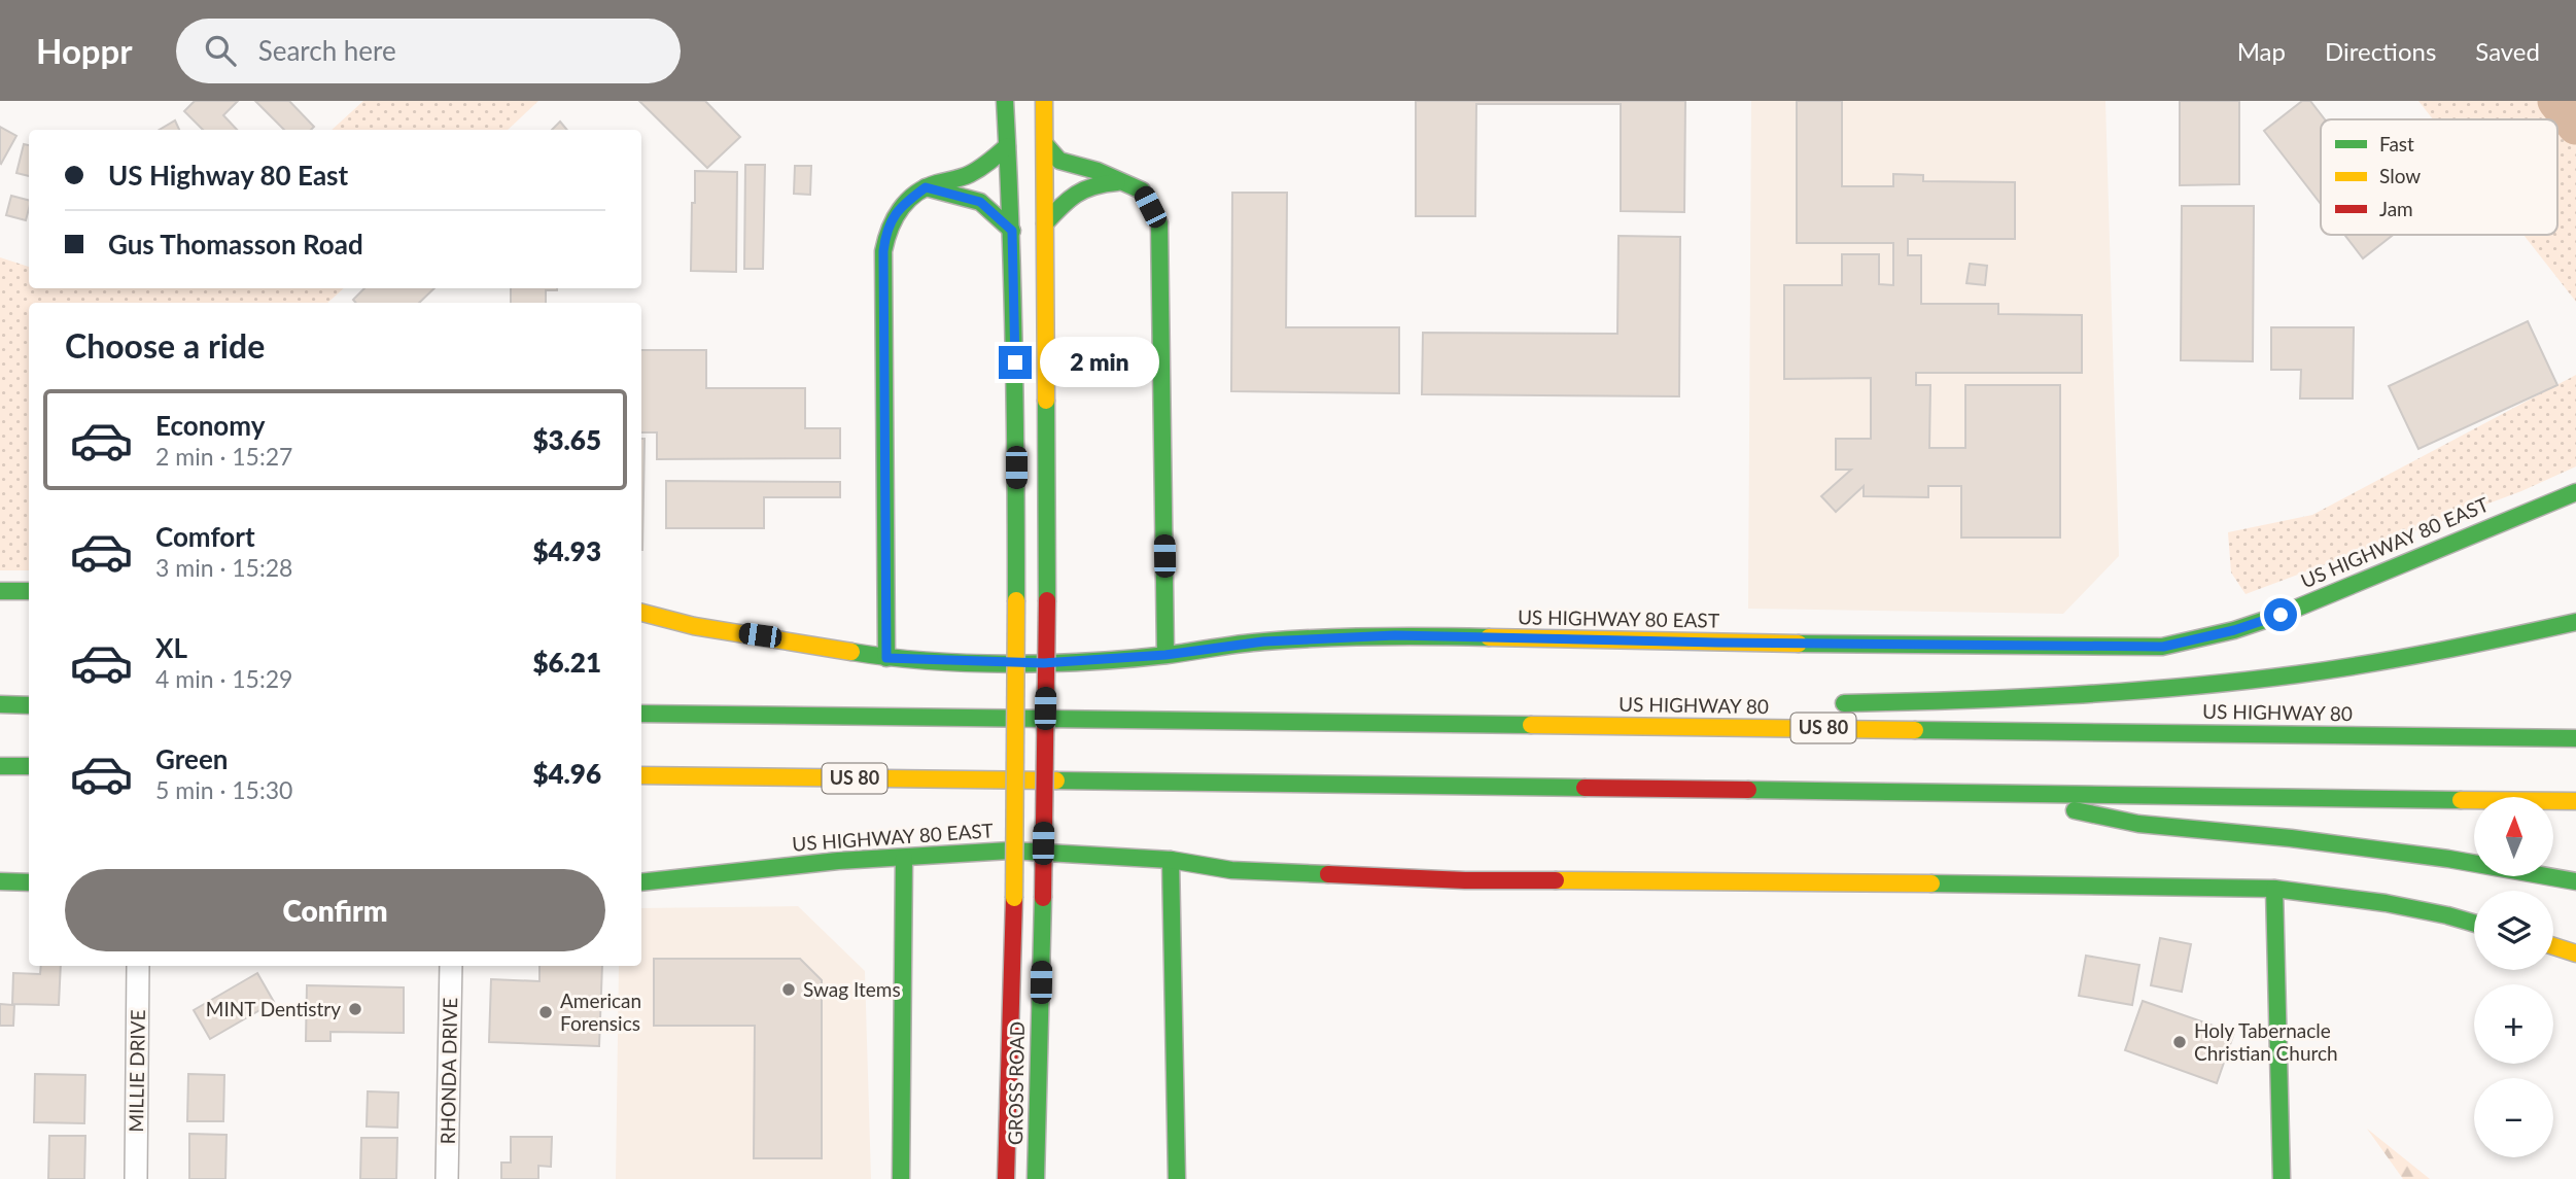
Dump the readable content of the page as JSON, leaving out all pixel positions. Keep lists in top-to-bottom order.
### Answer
{
  "streets": {
    "main road": [
      "US HIGHWAY 80 EAST",
      "US HIGHWAY 80",
      "US 80",
      "GROSS ROAD"
    ],
    "street": ["MILLIE DRIVE", "RHONDA DRIVE"]
  },
  "places": [
    "Swag Items",
    "MINT Dentistry",
    "American Forensics",
    "Holy Tabernacle Christian Church"
  ],
  "legend": ["Fast", "Slow", "Jam"],
  "north": "top",
  "page": {
    "header": "Hoppr",
    "search": "Search here",
    "nav": ["Map", "Directions", "Saved"],
    "banner": ["US Highway 80 East", "Gus Thomasson Road"],
    "heading": "Choose a ride",
    "bubble": "2 min",
    "list": [
      {
        "name": "Economy",
        "note": "2 min · 15:27",
        "value": "$3.65"
      },
      {
        "name": "Comfort",
        "note": "3 min · 15:28",
        "value": "$4.93"
      },
      {
        "name": "XL",
        "note": "4 min · 15:29",
        "value": "$6.21"
      },
      {
        "name": "Green",
        "note": "5 min · 15:30",
        "value": "$4.96"
      }
    ],
    "map_buttons": ["+", "−"],
    "buttons": "Confirm"
  }
}
